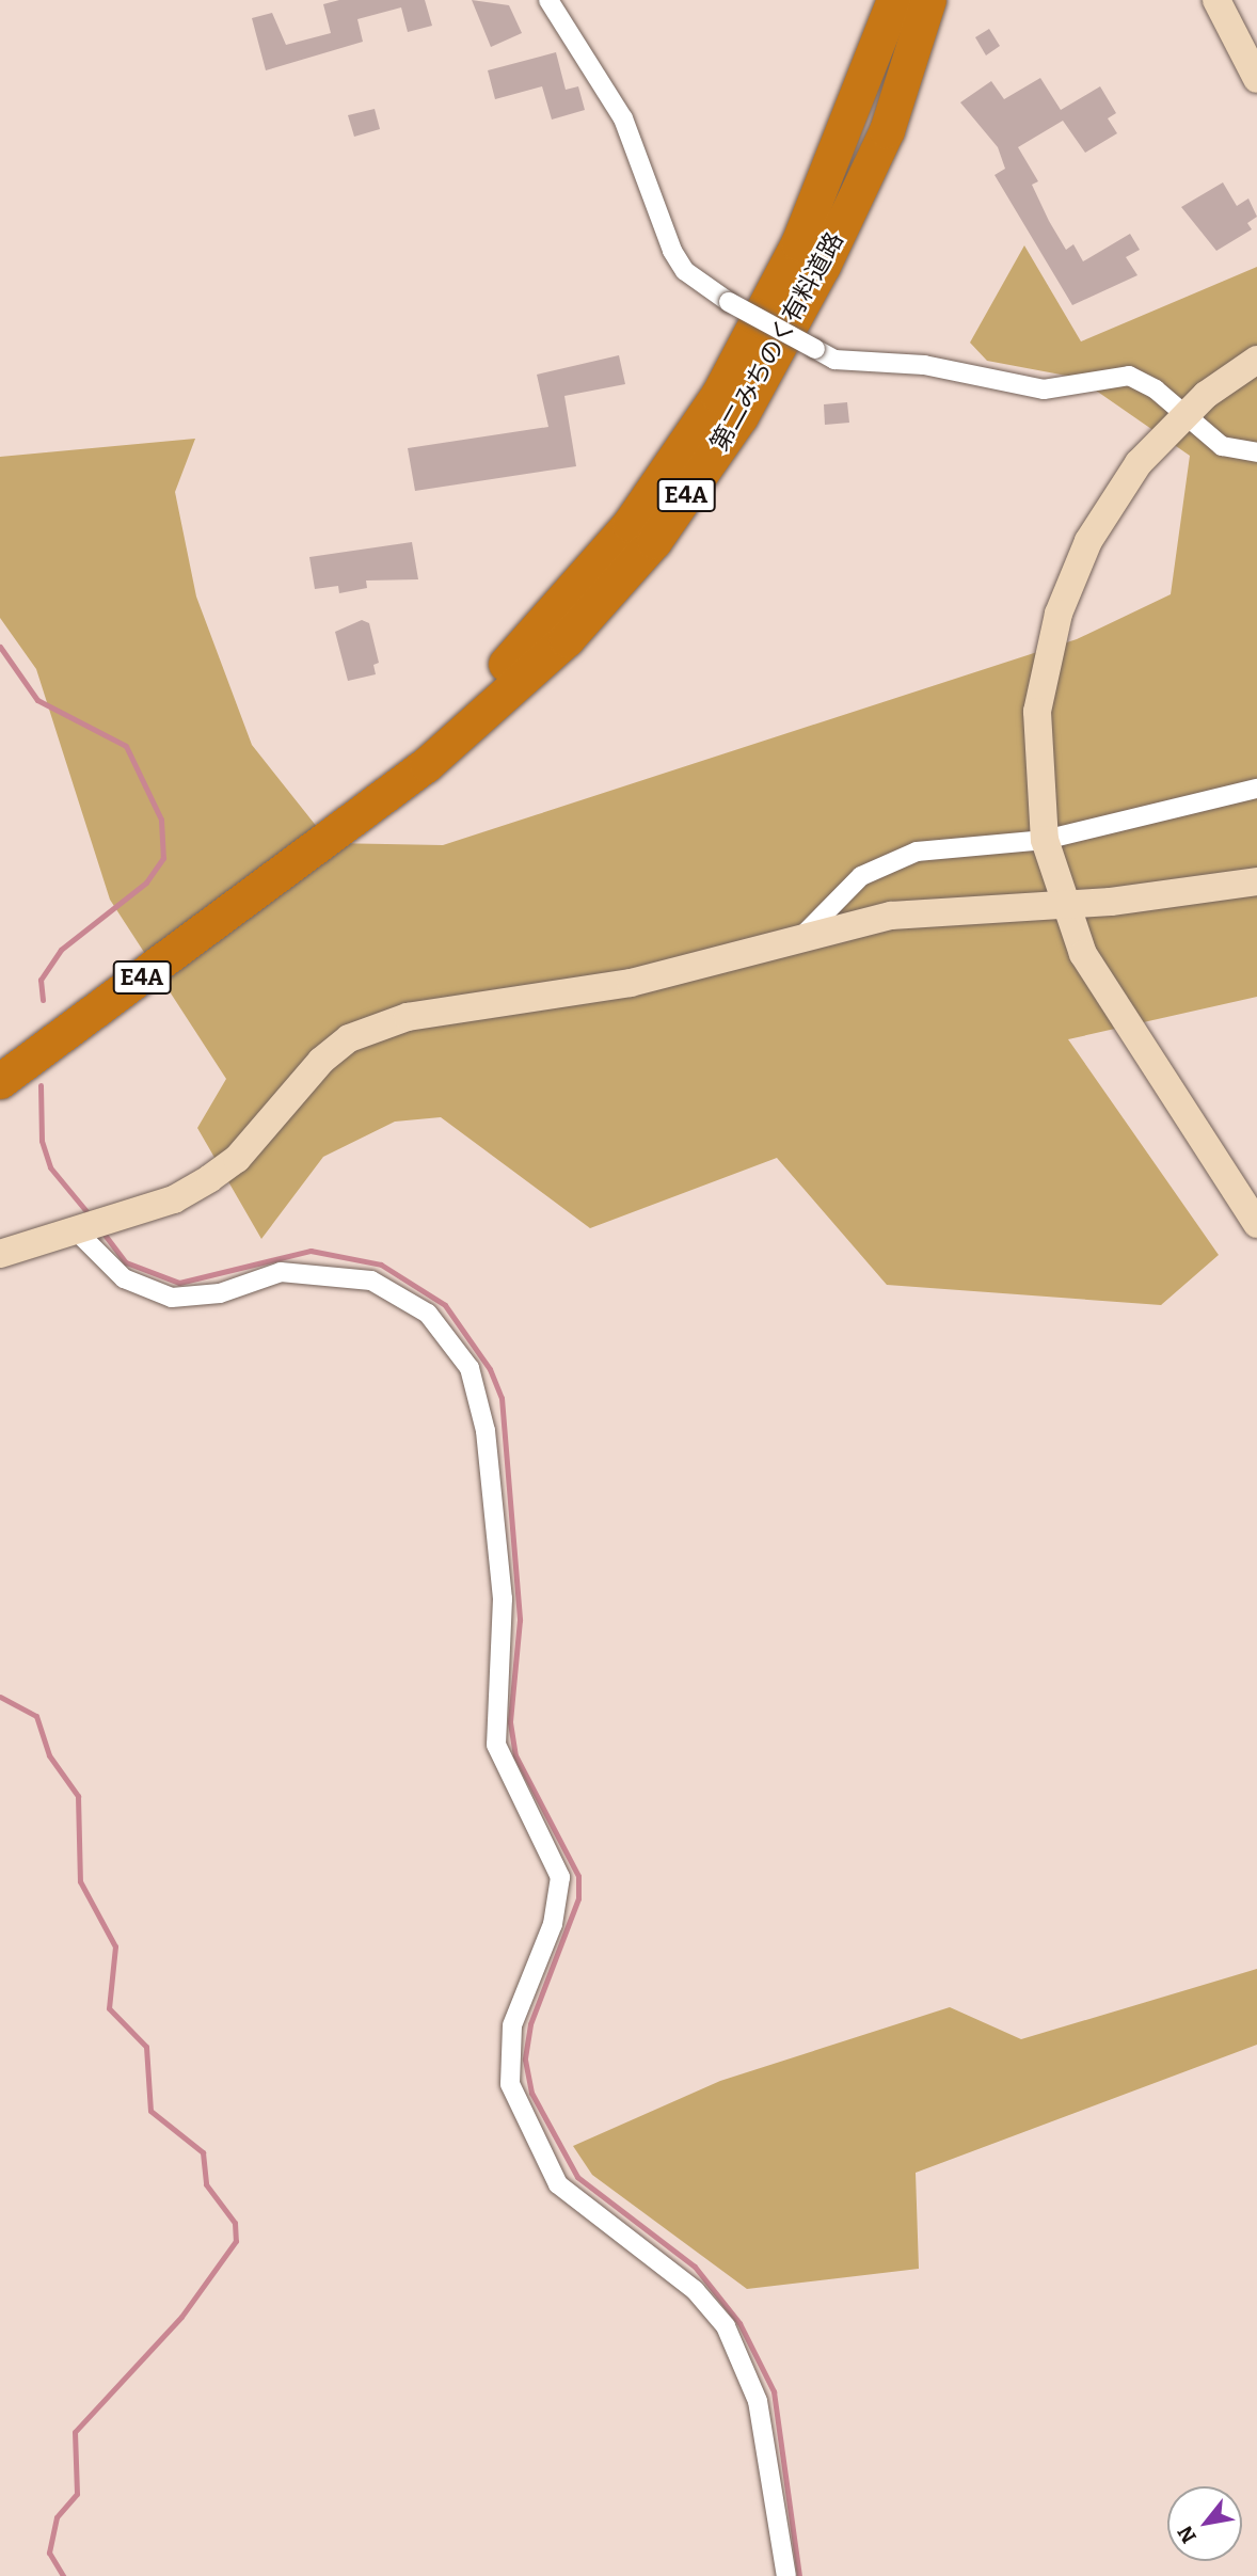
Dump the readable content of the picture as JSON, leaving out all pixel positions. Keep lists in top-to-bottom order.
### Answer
{
  "streets": {
    "highway": ["第二みちのく有料道路", "E4A"]
  },
  "north": "bottom left"
}
